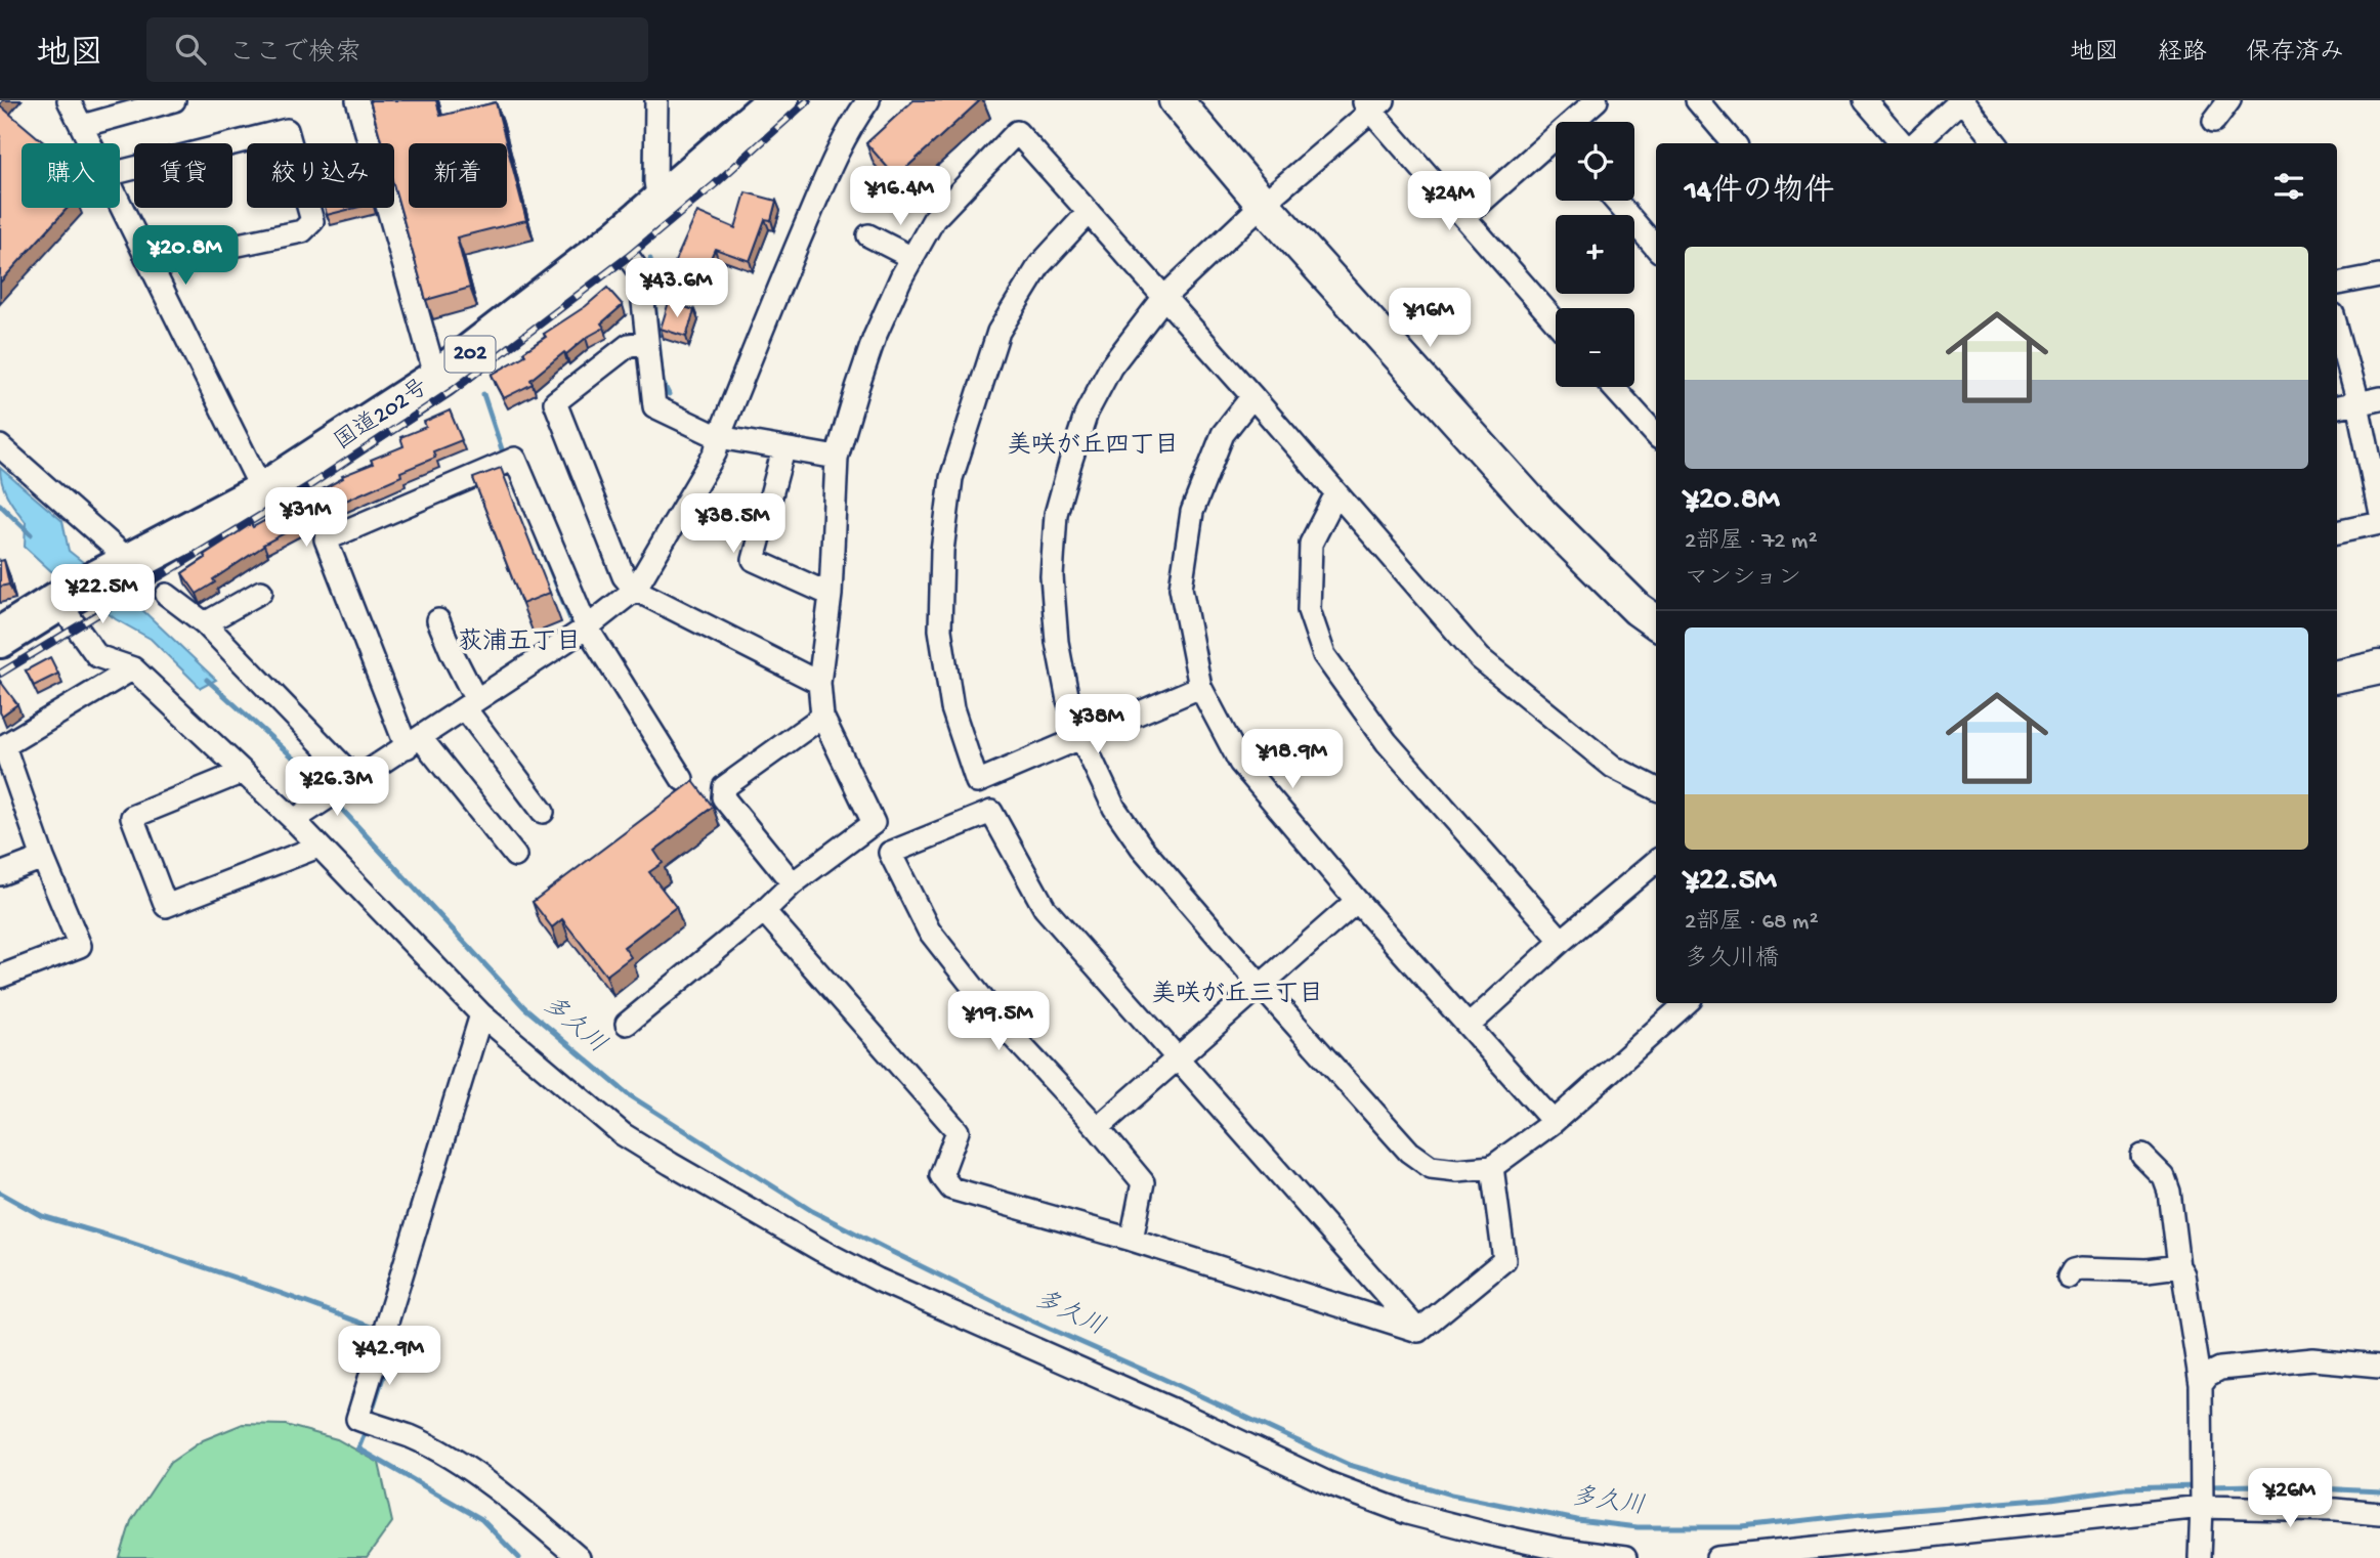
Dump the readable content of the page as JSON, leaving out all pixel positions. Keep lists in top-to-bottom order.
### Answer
{
  "streets": {
    "highway": ["202", "国道202号"]
  },
  "crossings": [
    ["202", "国道202号"]
  ],
  "districts": ["美咲が丘四丁目", "荻浦五丁目", "美咲が丘三丁目"],
  "water": ["多久川"],
  "page": {
    "header": "地図",
    "search": "ここで検索",
    "nav": ["地図", "経路", "保存済み"],
    "map_buttons": ["+", "−"],
    "chip": [
      "購入",
      "賃貸",
      "絞り込み",
      "新着"
    ],
    "heading": "14件の物件",
    "price": [
      "¥16.4M",
      "¥24M",
      "¥20.8M",
      "¥43.6M",
      "¥16M",
      "¥31M",
      "¥38.5M",
      "¥22.5M",
      "¥38M",
      "¥18.9M",
      "¥26.3M",
      "¥19.5M",
      "¥42.9M",
      "¥26M"
    ],
    "list": [
      {
        "name": "¥20.8M",
        "note": "2部屋 · 72 m² · マンション"
      },
      {
        "name": "¥22.5M",
        "note": "2部屋 · 68 m² · 多久川橋"
      }
    ]
  }
}
